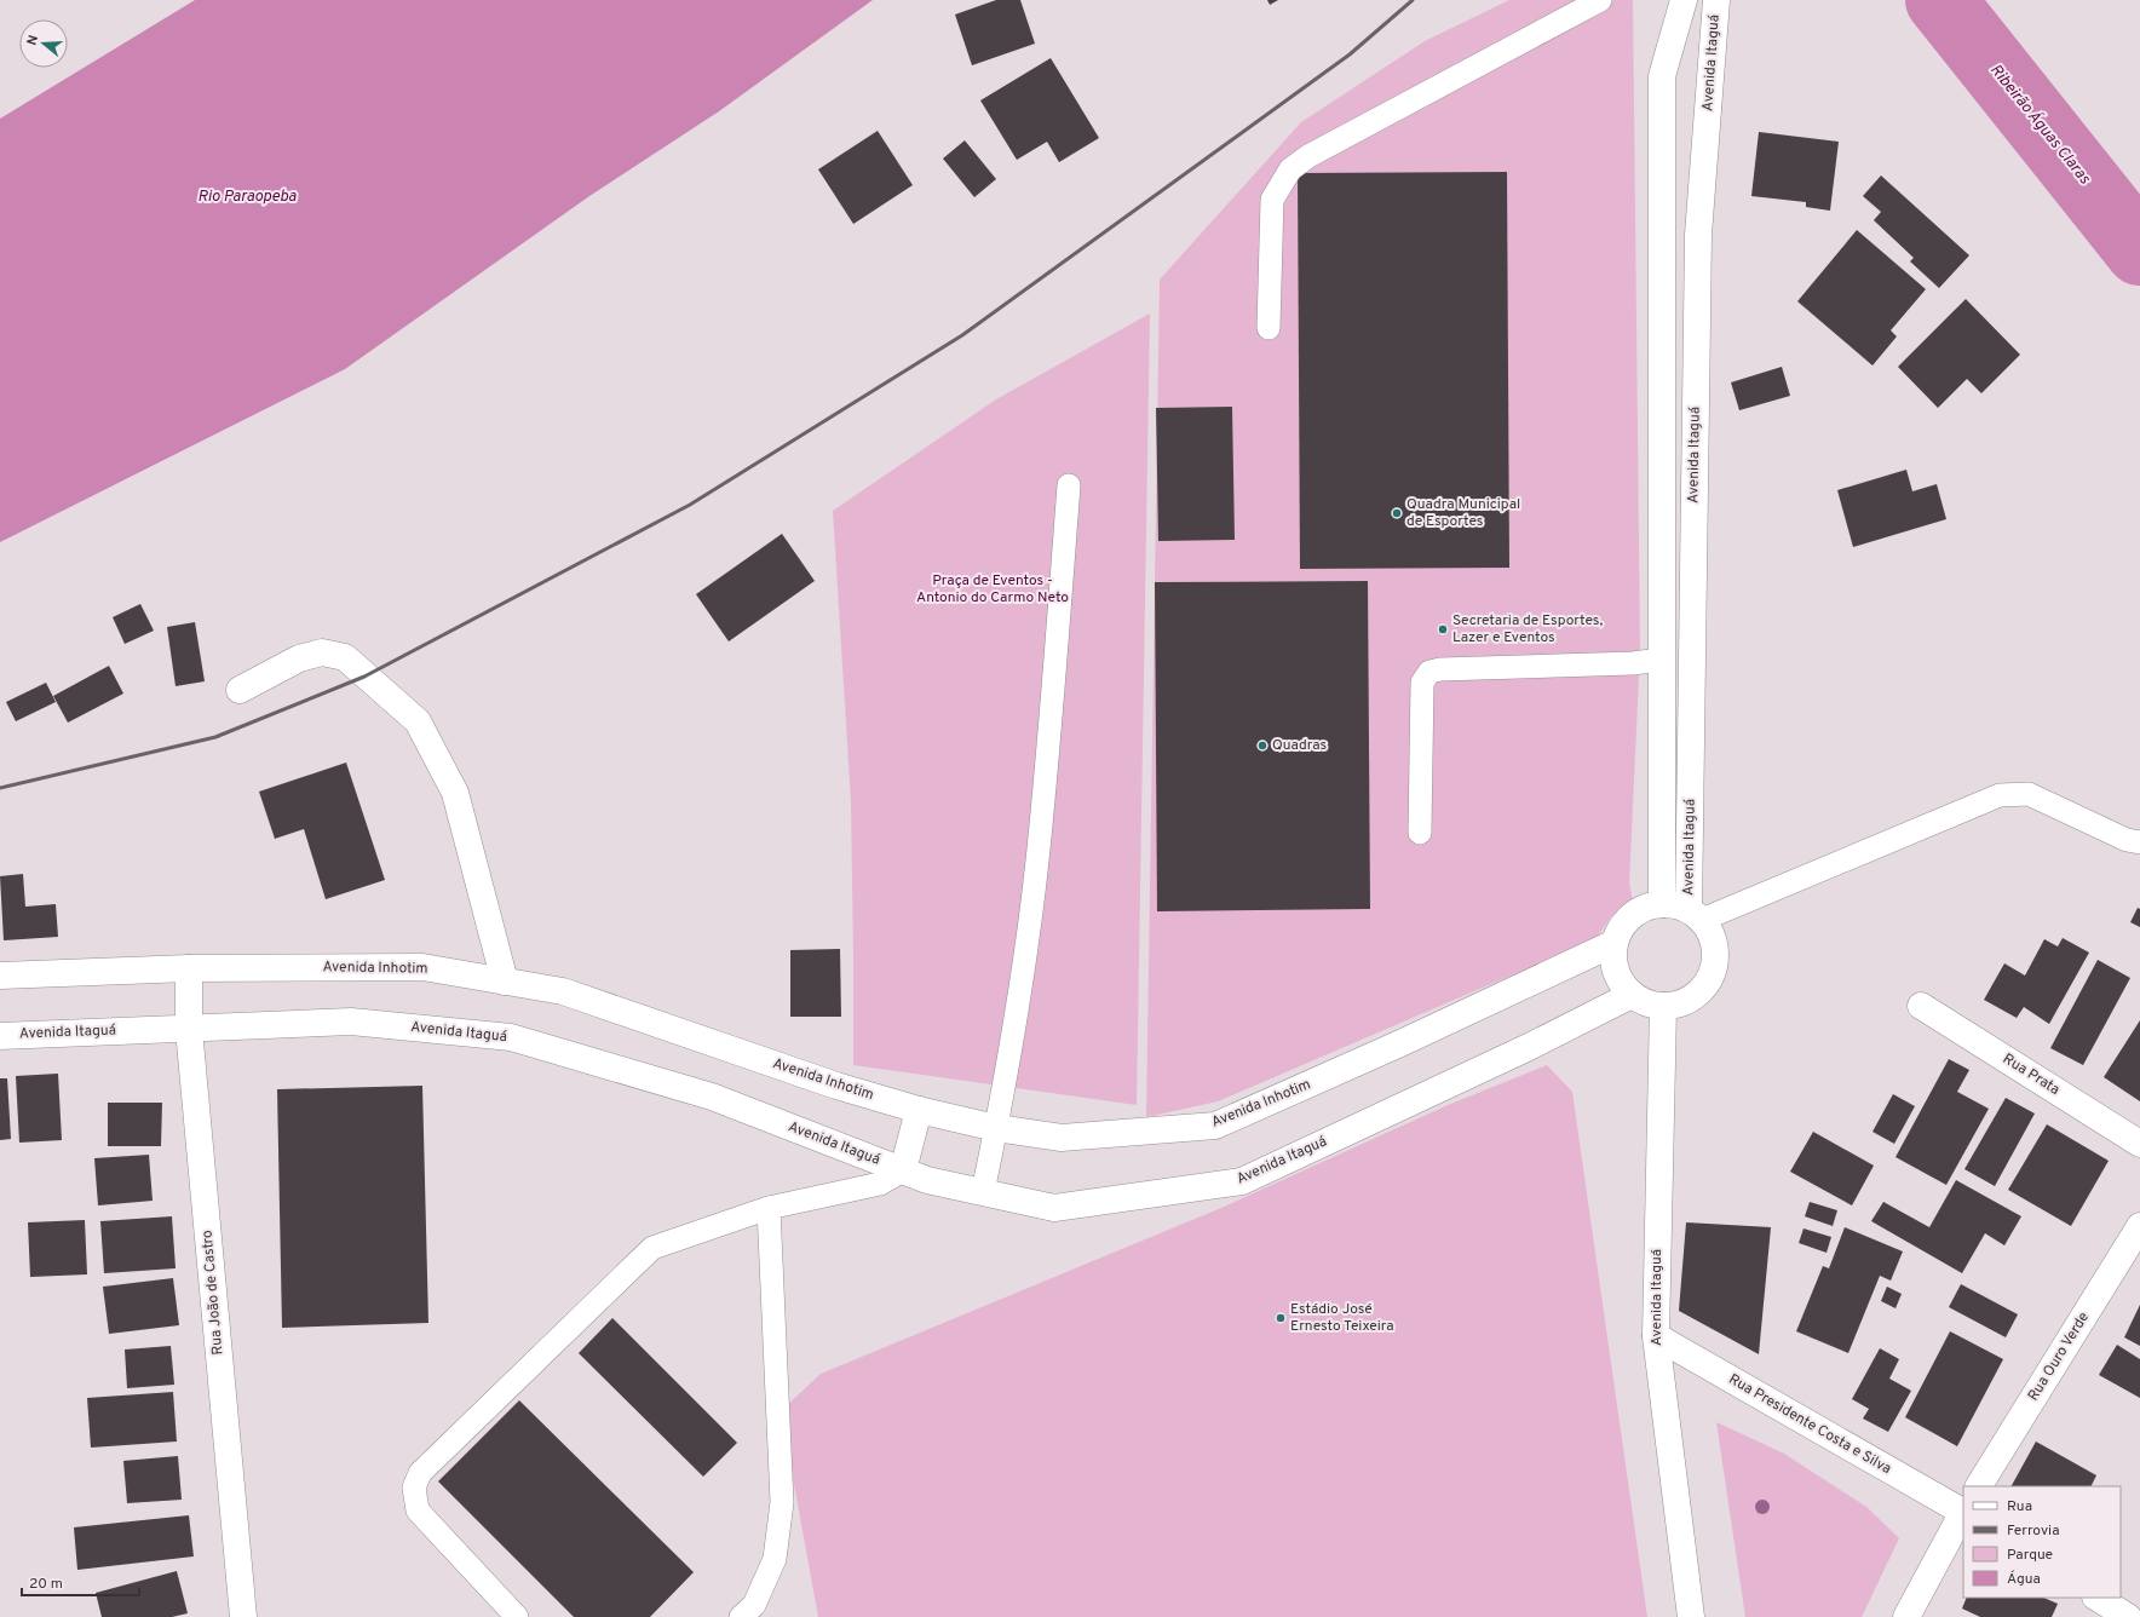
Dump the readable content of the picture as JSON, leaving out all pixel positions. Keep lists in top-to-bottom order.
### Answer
{
  "streets": {
    "main road": [
      "Avenida Itaguá",
      "Avenida Inhotim",
      "Rua Prata",
      "Rua João de Castro",
      "Rua Ouro Verde",
      "Rua Presidente Costa e Silva"
    ]
  },
  "crossings": [
    ["Avenida Itaguá", "Avenida Inhotim"],
    ["Avenida Itaguá", "Rua João de Castro"],
    ["Avenida Itaguá", "Rua Presidente Costa e Silva"],
    ["Avenida Inhotim", "Rua João de Castro"]
  ],
  "water": ["Ribeirão Águas Claras", "Rio Paraopeba"],
  "parks": ["Praça de Eventos - Antonio do Carmo Neto"],
  "places": [
    "Quadra Municipal de Esportes",
    "Secretaria de Esportes, Lazer e Eventos",
    "Quadras",
    "Estádio José Ernesto Teixeira"
  ],
  "legend": [
    "Rua",
    "Ferrovia",
    "Parque",
    "Água"
  ],
  "scale_bar": "20 m",
  "north": "left"
}
